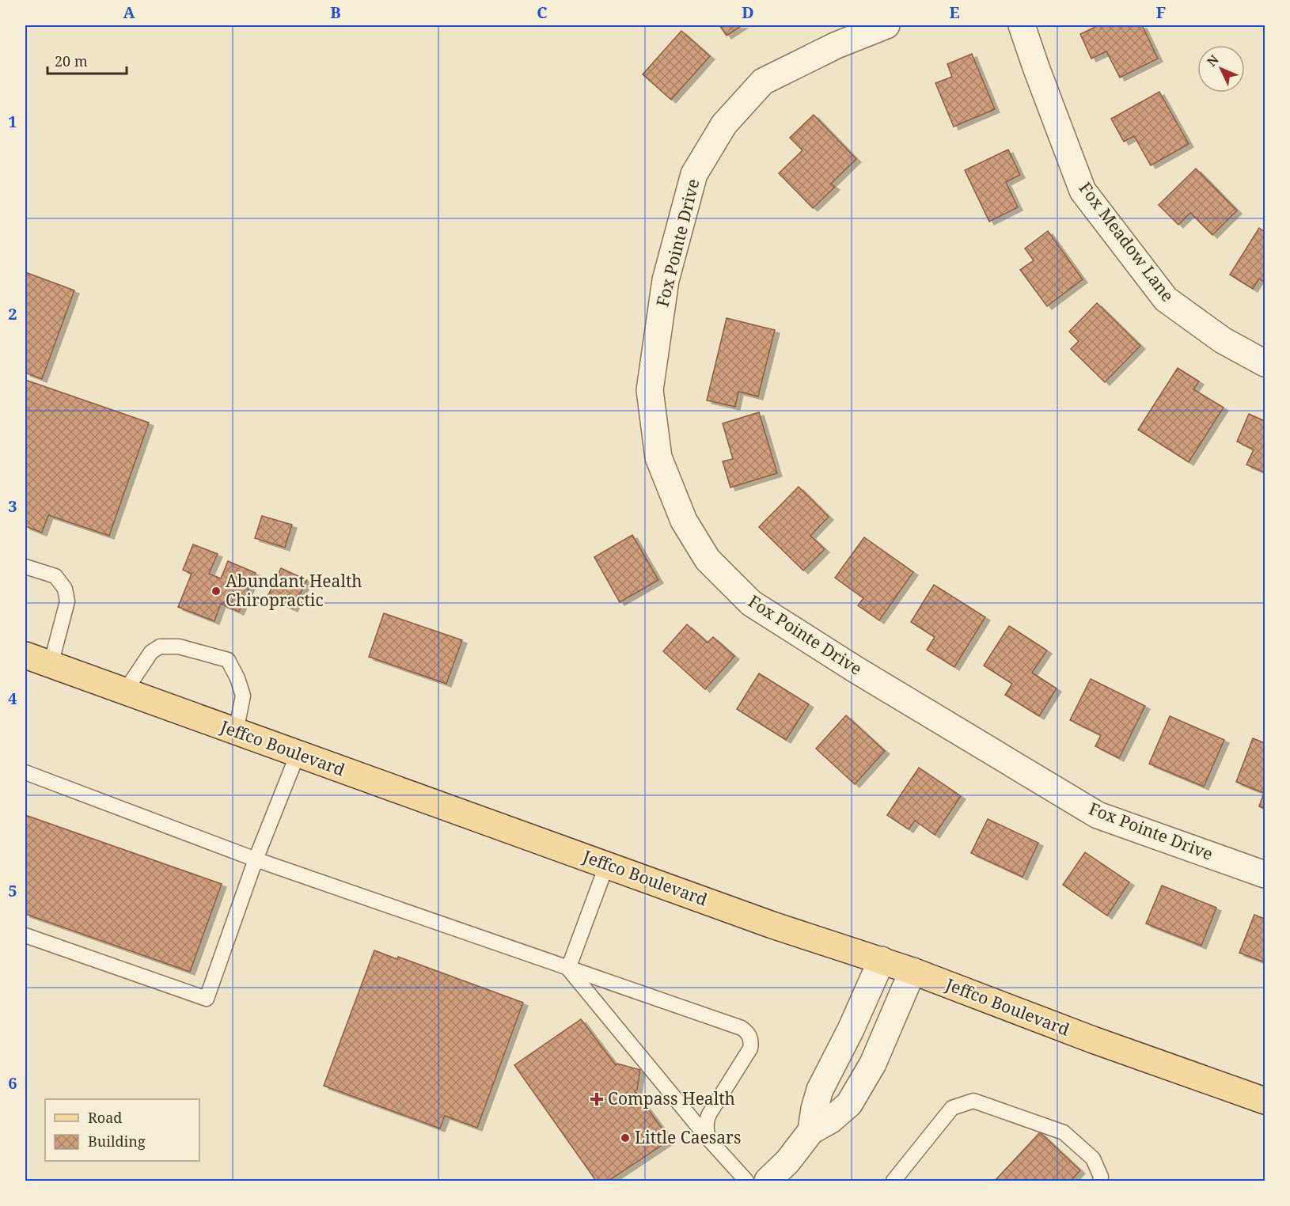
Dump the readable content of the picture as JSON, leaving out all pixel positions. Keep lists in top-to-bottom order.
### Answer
{
  "streets": {
    "main road": ["Jeffco Boulevard"],
    "street": ["Fox Meadow Lane", "Fox Pointe Drive"]
  },
  "places": {
    "other": ["Abundant Health Chiropractic", "Little Caesars"],
    "health": ["Compass Health"]
  },
  "legend": ["Road", "Building"],
  "scale_bar": "20 m",
  "north": "top left",
  "grid": {
    "columns": [
      "A",
      "B",
      "C",
      "D",
      "E",
      "F"
    ],
    "rows": [
      "1",
      "2",
      "3",
      "4",
      "5",
      "6"
    ]
  }
}
